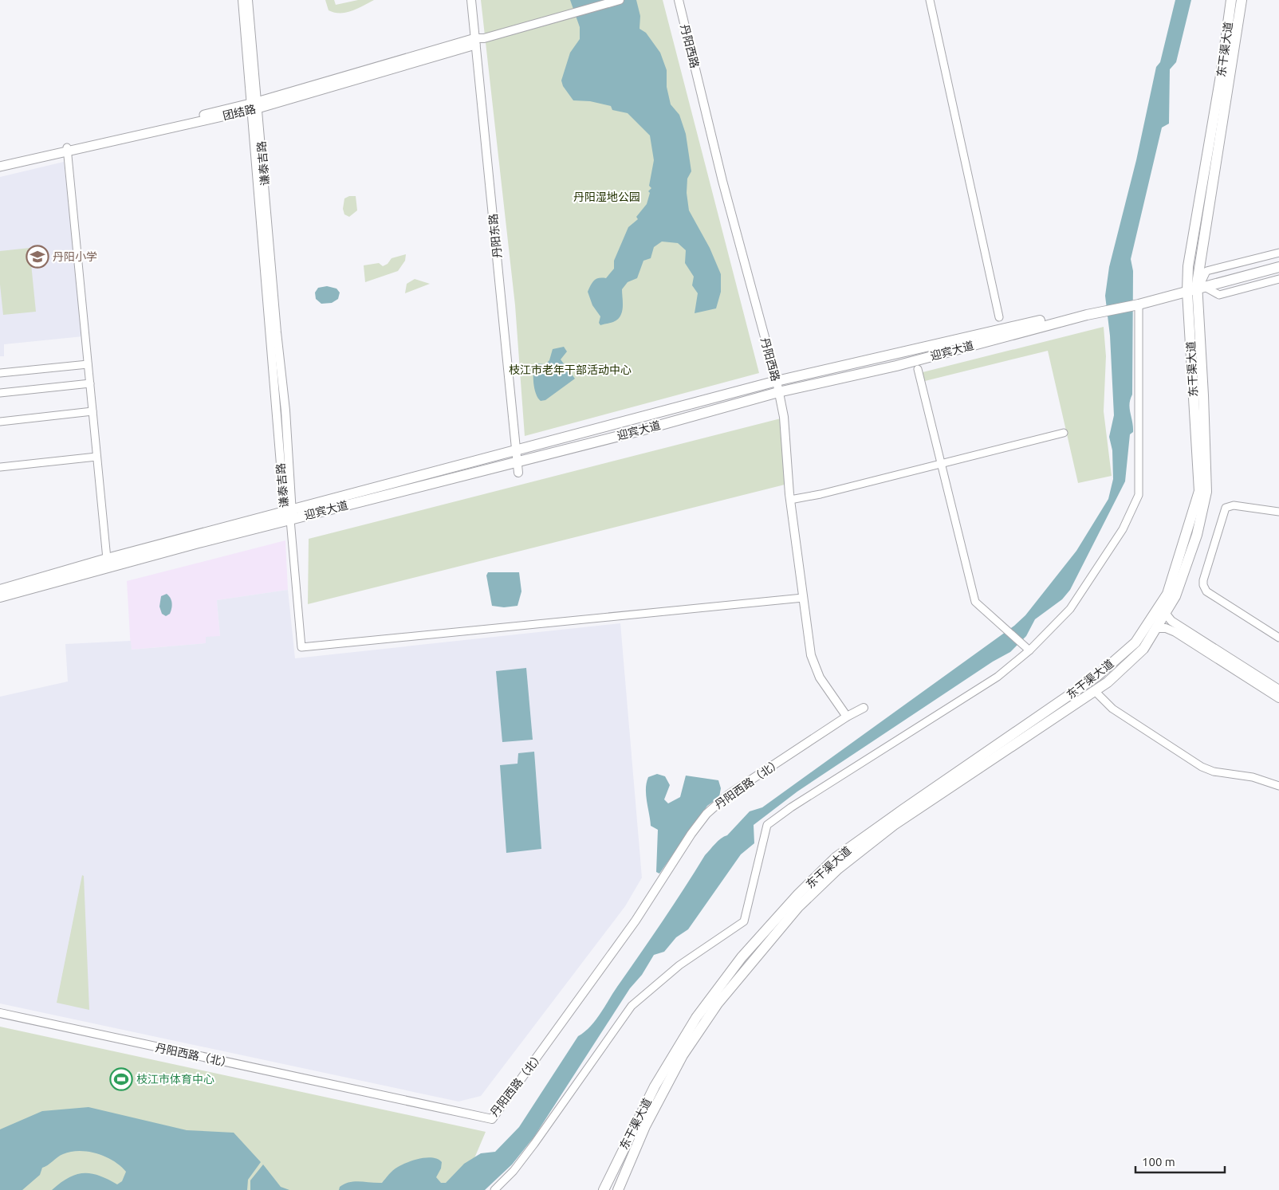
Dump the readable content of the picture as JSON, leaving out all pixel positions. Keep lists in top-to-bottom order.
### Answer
{
  "streets": {
    "main road": ["东干渠大道", "团结路", "迎宾大道"],
    "street": [
      "丹阳西路",
      "谦泰吉路",
      "丹阳东路",
      "丹阳西路（北）"
    ]
  },
  "crossings": [
    ["丹阳西路", "迎宾大道"],
    ["丹阳西路", "丹阳西路（北）"],
    ["东干渠大道", "迎宾大道"],
    ["团结路", "谦泰吉路"],
    ["团结路", "丹阳东路"],
    ["谦泰吉路", "迎宾大道"],
    ["丹阳东路", "迎宾大道"]
  ],
  "parks": ["丹阳湿地公园", "枝江市老年干部活动中心"],
  "places": {
    "school or university": ["丹阳小学"],
    "sports": ["枝江市体育中心"]
  },
  "scale_bar": "100 m"
}
